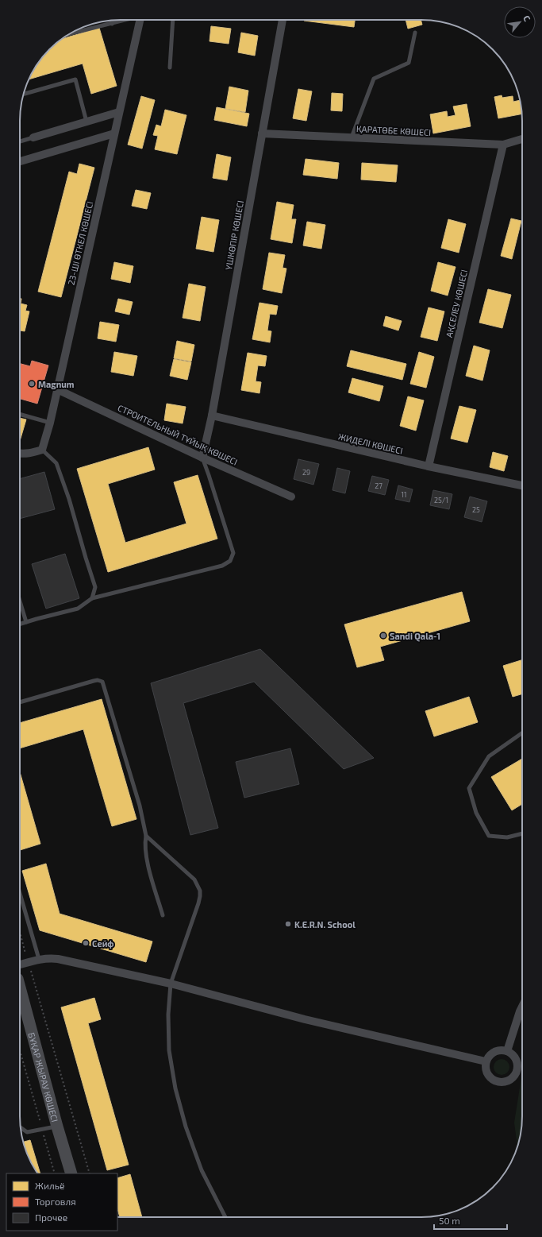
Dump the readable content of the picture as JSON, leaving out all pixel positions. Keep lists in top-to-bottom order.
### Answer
{
  "streets": {
    "street": [
      "ҚАРАТӨБЕ КӨШЕСІ",
      "ҮШКӨПІР КӨШЕСІ",
      "23-ШІ ӨТКЕЛ КӨШЕСІ",
      "АҚСЕЛЕУ КӨШЕСІ",
      "СТРОИТЕЛЬНЫЙ ТҰЙЫҚ КӨШЕСІ",
      "ЖИДЕЛІ КӨШЕСІ",
      "БҰҚАР ЖЫРАУ КӨШЕСІ"
    ]
  },
  "crossings": [
    ["ҚАРАТӨБЕ КӨШЕСІ", "ҮШКӨПІР КӨШЕСІ"],
    ["ҚАРАТӨБЕ КӨШЕСІ", "АҚСЕЛЕУ КӨШЕСІ"],
    ["ҮШКӨПІР КӨШЕСІ", "СТРОИТЕЛЬНЫЙ ТҰЙЫҚ КӨШЕСІ"],
    ["ҮШКӨПІР КӨШЕСІ", "ЖИДЕЛІ КӨШЕСІ"],
    ["23-ШІ ӨТКЕЛ КӨШЕСІ", "СТРОИТЕЛЬНЫЙ ТҰЙЫҚ КӨШЕСІ"],
    ["АҚСЕЛЕУ КӨШЕСІ", "ЖИДЕЛІ КӨШЕСІ"]
  ],
  "places": [
    "Magnum",
    "Sandi Qala-1",
    "K.E.R.N. School",
    "Сейф"
  ],
  "house_numbers": [
    "29",
    "27",
    "11",
    "25/1",
    "25"
  ],
  "legend": ["Жильё", "Торговля", "Прочее"],
  "scale_bar": "50 m",
  "north": "top right"
}
